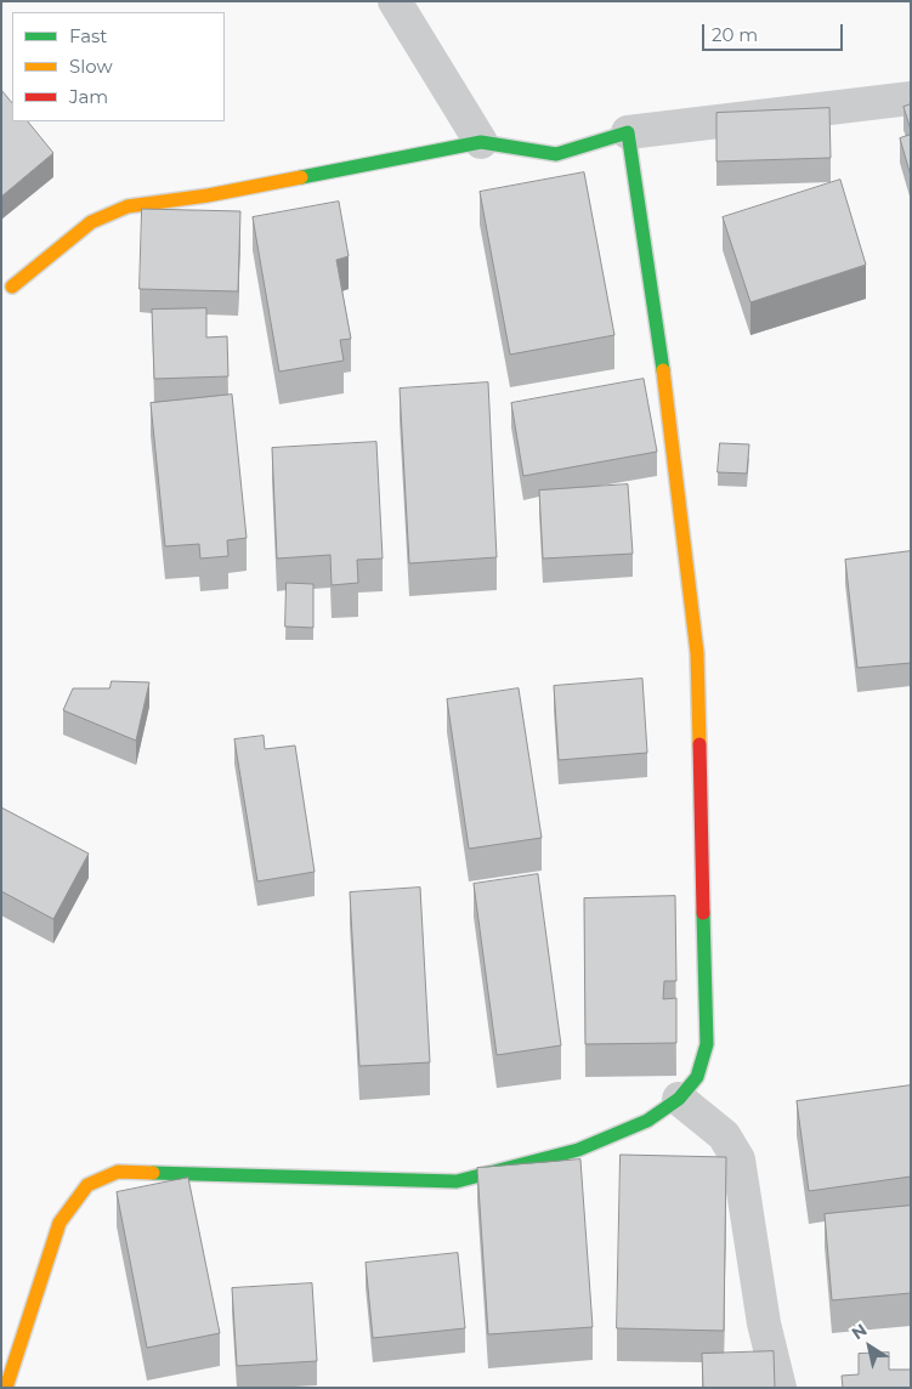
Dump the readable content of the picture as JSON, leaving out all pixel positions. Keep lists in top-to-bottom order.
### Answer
{
  "legend": ["Fast", "Slow", "Jam"],
  "scale_bar": "20 m",
  "north": "top left"
}
